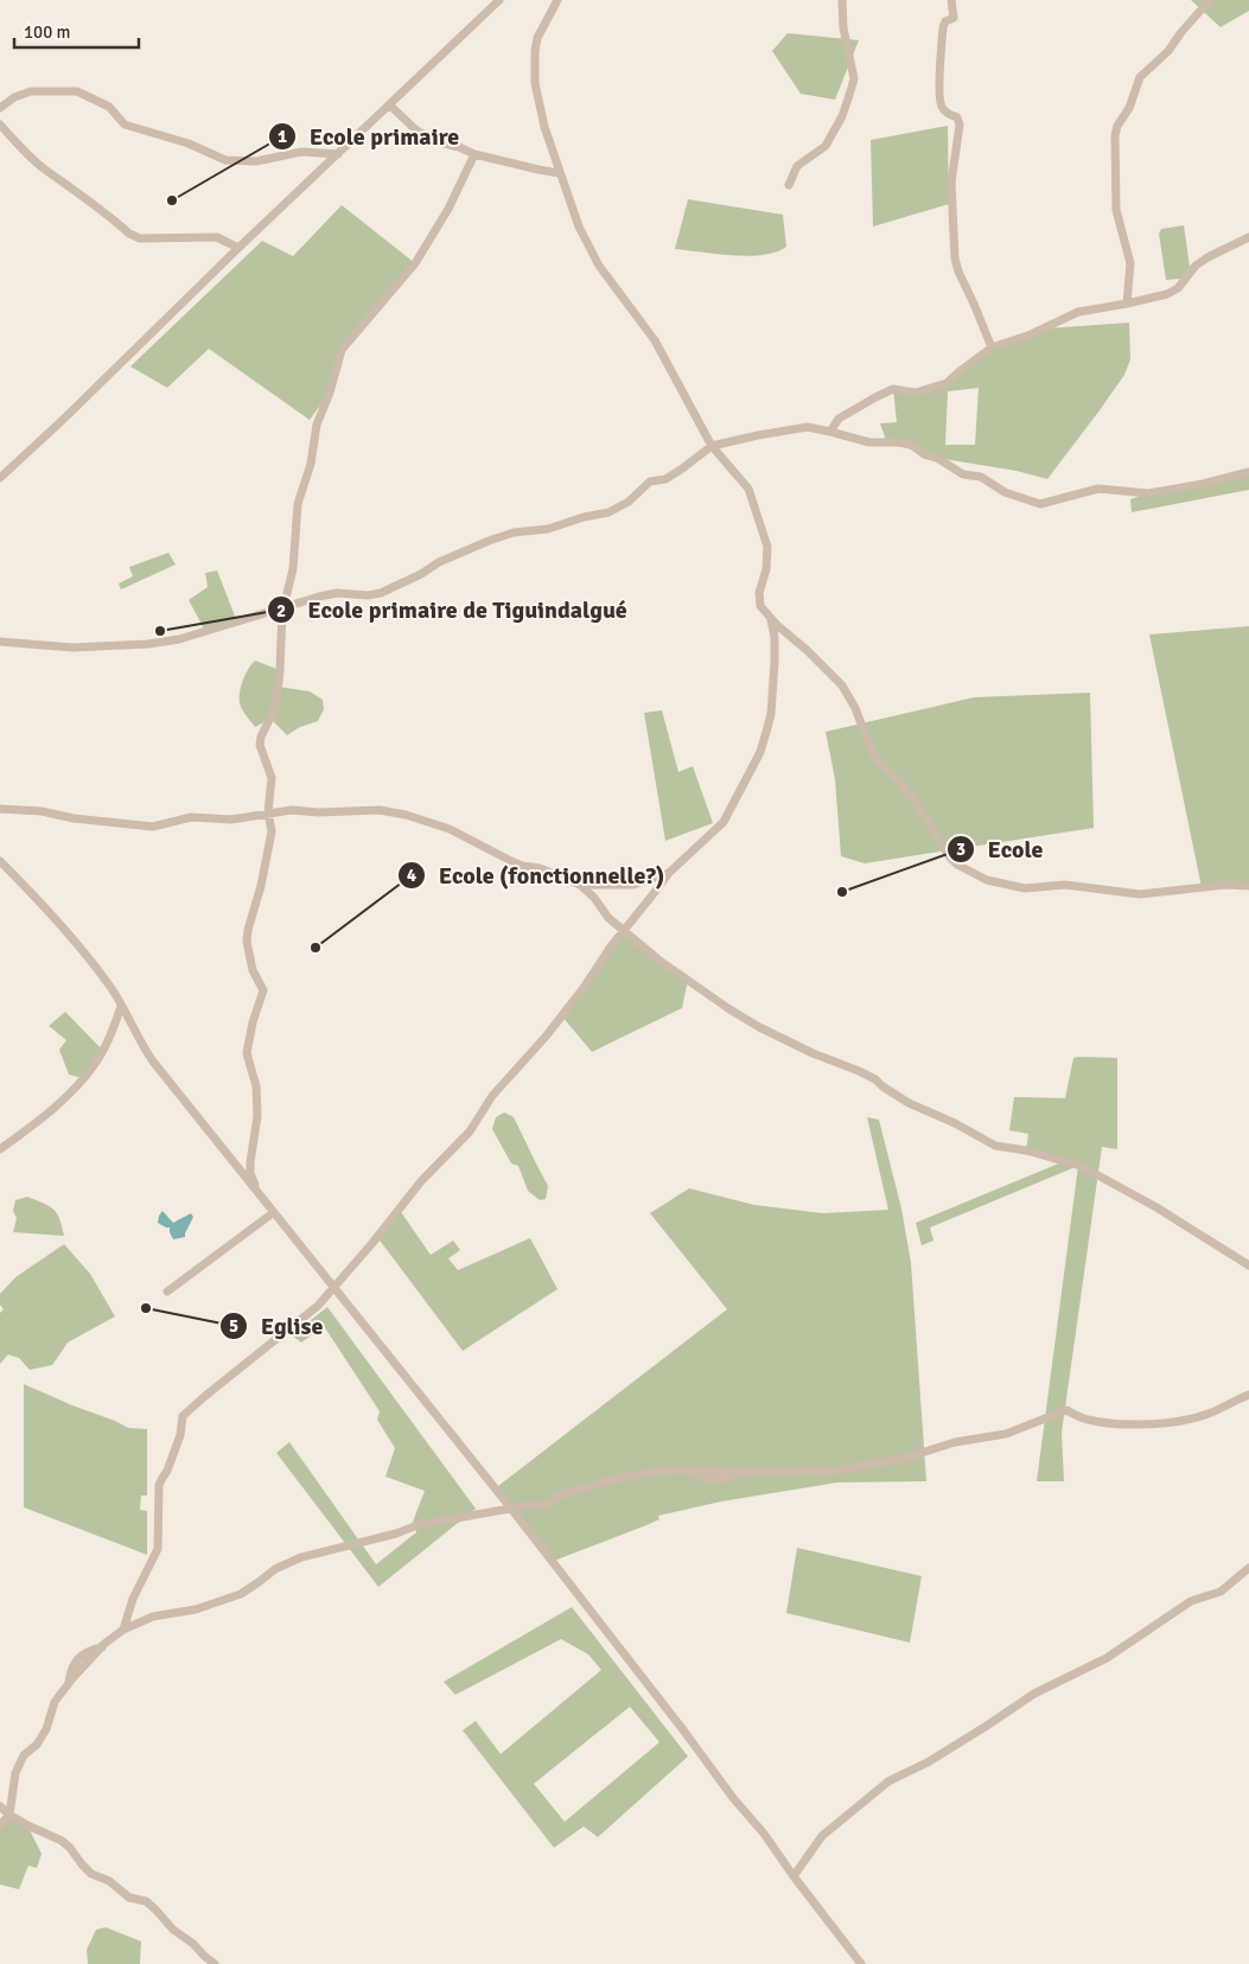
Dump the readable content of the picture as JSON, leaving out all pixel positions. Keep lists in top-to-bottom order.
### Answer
{
  "places": [
    "Ecole primaire",
    "Ecole primaire de Tiguindalgué",
    "Ecole",
    "Ecole (fonctionnelle?)",
    "Eglise"
  ],
  "scale_bar": "100 m"
}
